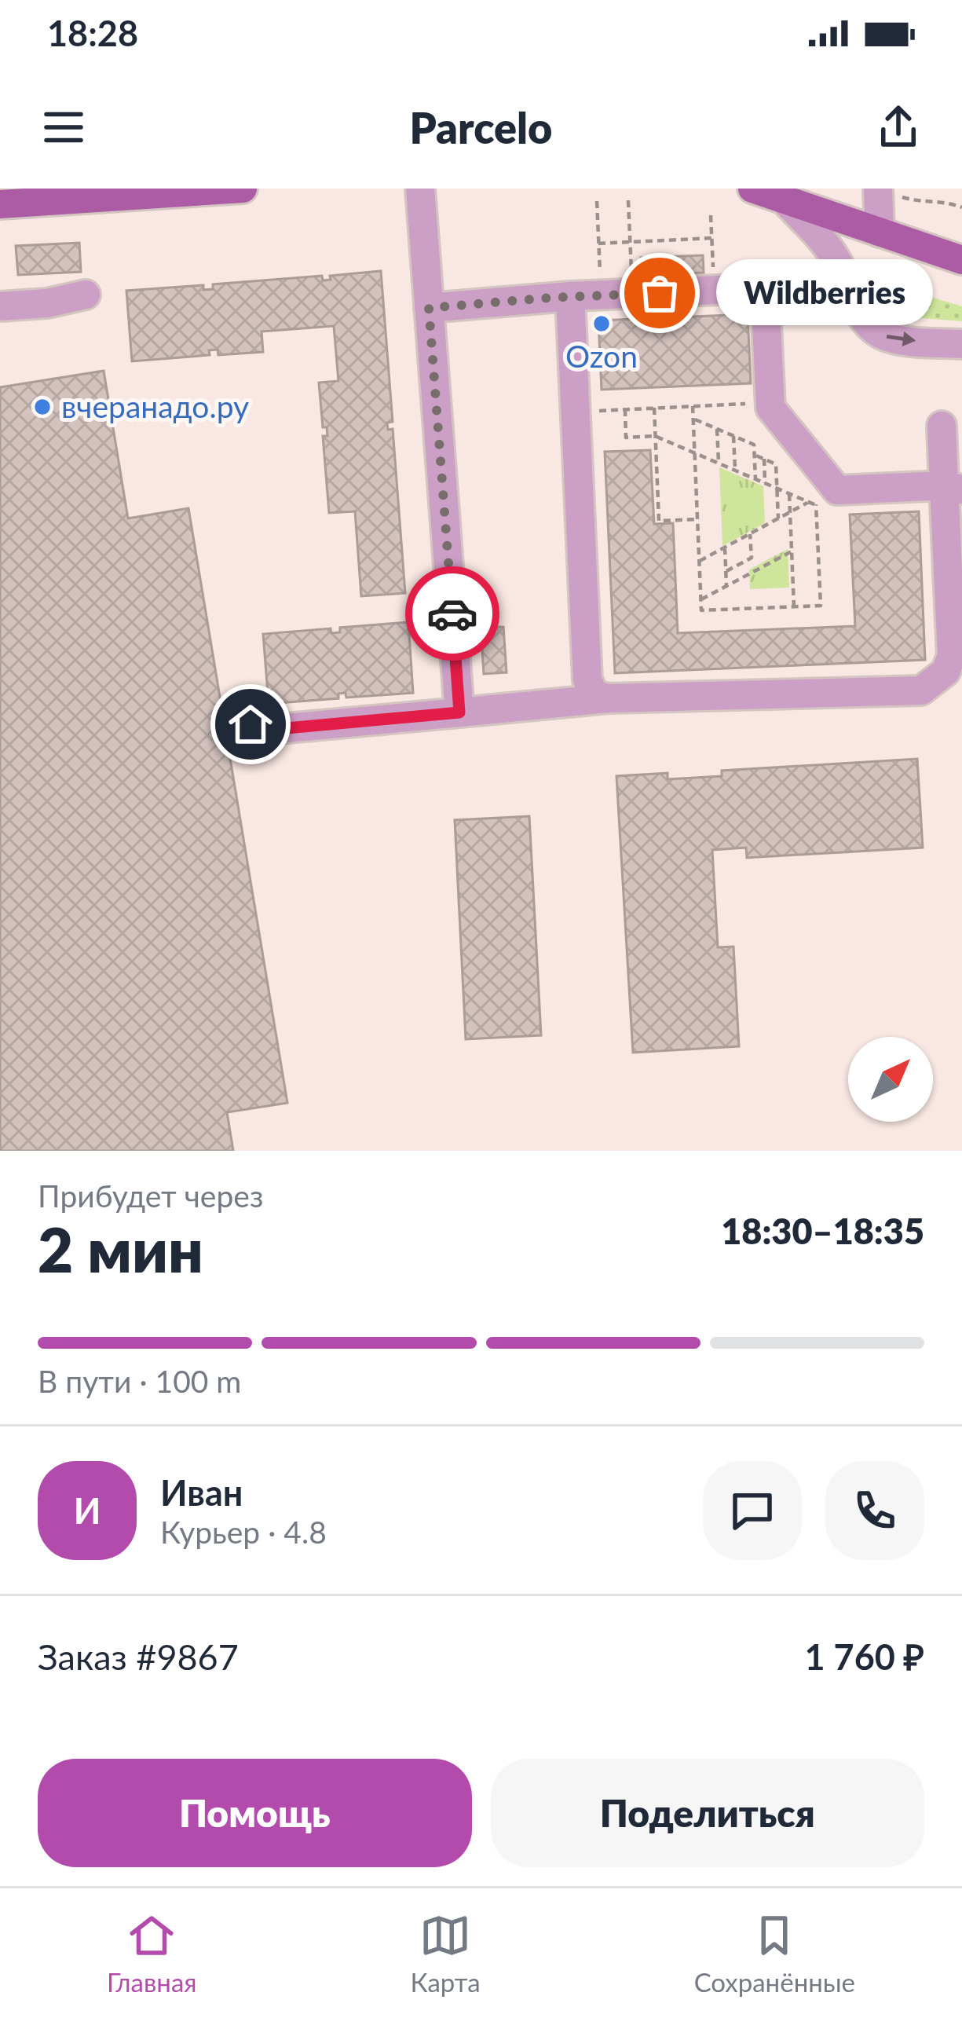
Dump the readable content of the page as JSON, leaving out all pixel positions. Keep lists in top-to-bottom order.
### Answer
{
  "places": ["Wildberries", "Ozon", "вчеранадо.ру"],
  "north": "top right",
  "page": {
    "status": "18:28",
    "header": "Parcelo",
    "bubble": "Wildberries",
    "heading": ["2 мин", "Прибудет через", "18:30–18:35"],
    "panel": [
      "Иван",
      "Курьер · 4.8",
      "Заказ #9867",
      "1 760 ₽"
    ],
    "bar": "В пути · 100 m",
    "round": "И",
    "buttons": ["Помощь", "Поделиться"],
    "tabs": ["Главная", "Карта", "Сохранённые"]
  }
}
